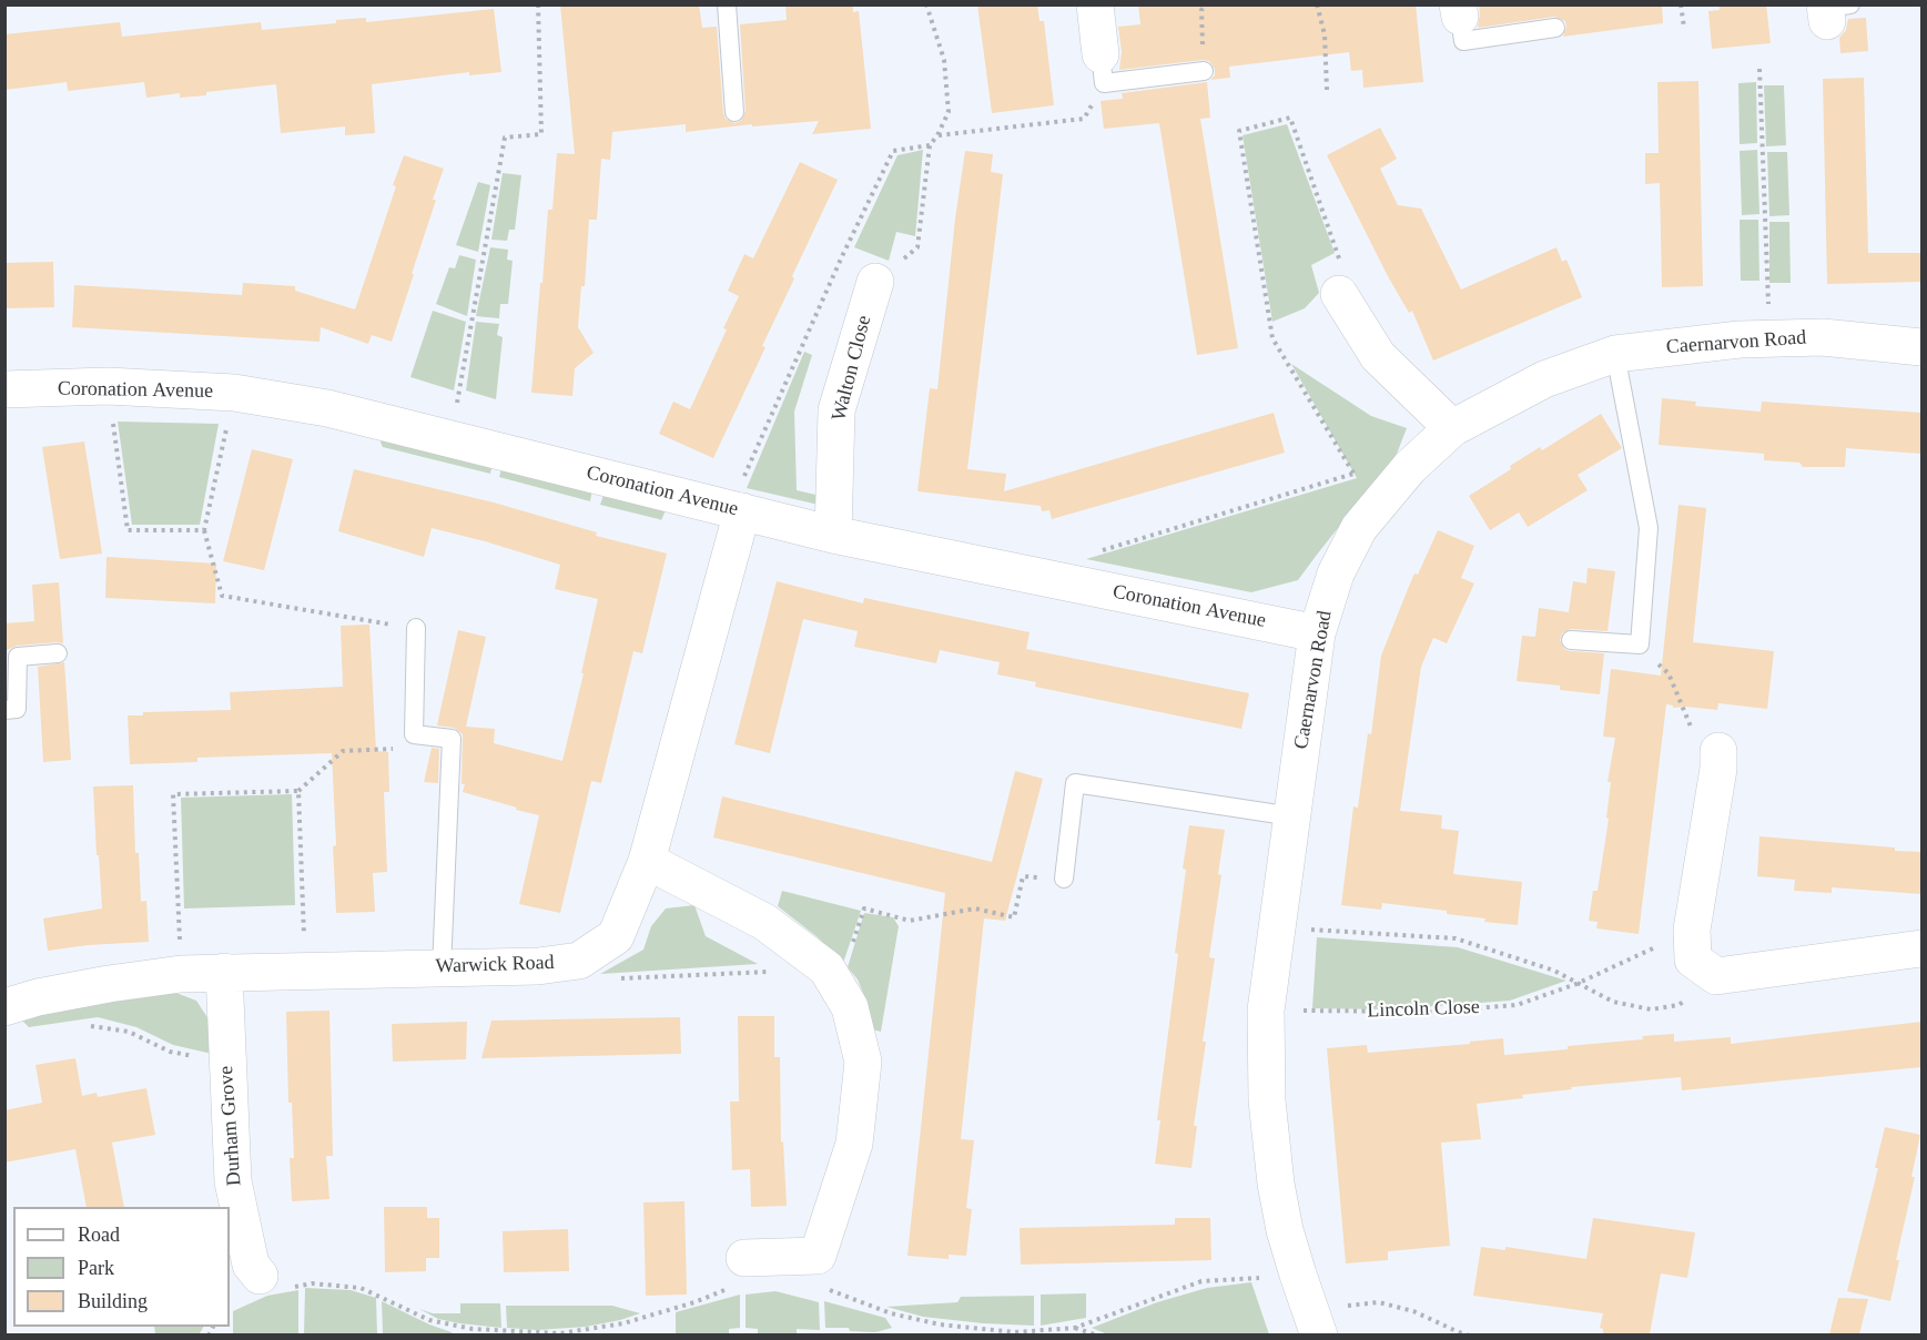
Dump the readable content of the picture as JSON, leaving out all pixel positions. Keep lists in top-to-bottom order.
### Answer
{
  "streets": {
    "street": [
      "Caernarvon Road",
      "Walton Close",
      "Coronation Avenue",
      "Warwick Road",
      "Durham Grove"
    ],
    "path": ["Lincoln Close"]
  },
  "crossings": [
    ["Caernarvon Road", "Coronation Avenue"],
    ["Caernarvon Road", "Lincoln Close"],
    ["Walton Close", "Coronation Avenue"],
    ["Coronation Avenue", "Warwick Road"],
    ["Warwick Road", "Durham Grove"]
  ],
  "legend": ["Road", "Park", "Building"]
}
